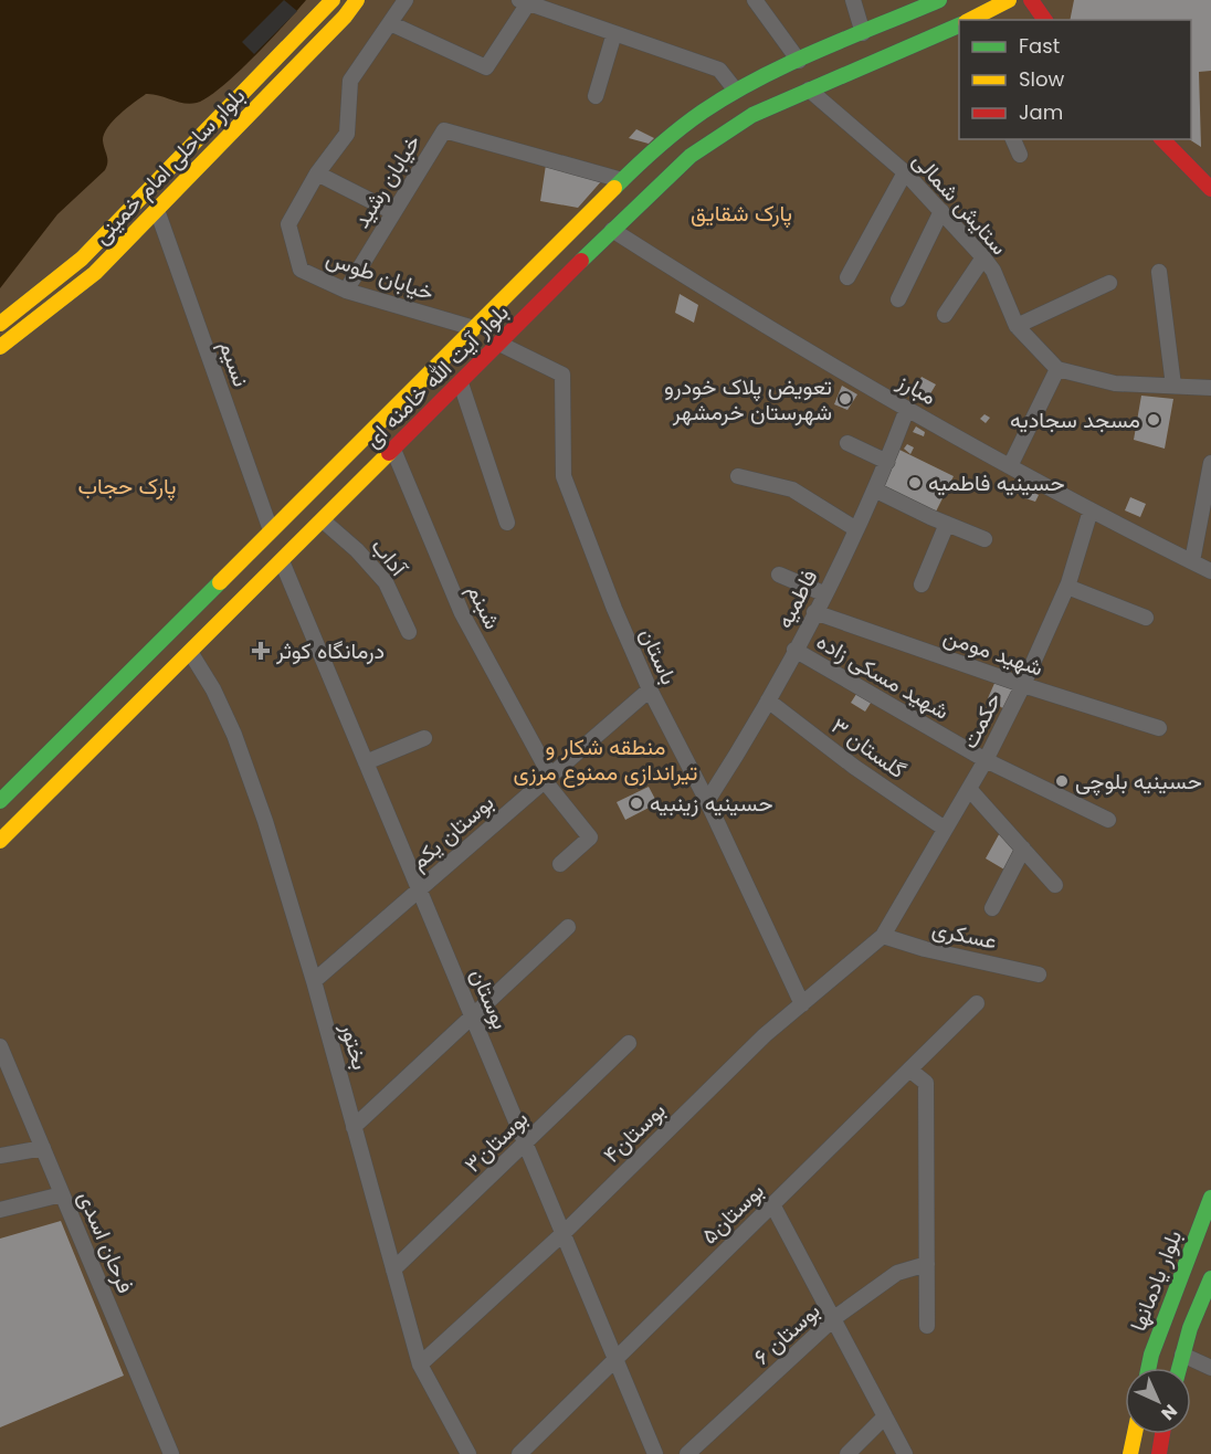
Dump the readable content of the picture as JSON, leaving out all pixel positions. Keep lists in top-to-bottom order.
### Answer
{
  "streets": {
    "main road": ["بلوار ساحلی امام خمینی", "بلوار آیت الله خامنه ای", "بلوار یادمانها"],
    "street": [
      "خیابان رشید",
      "ستایش شمالی",
      "خیابان طوس",
      "نسیم",
      "مبارز",
      "آداب",
      "فاطمیه",
      "شبنم",
      "شهید مومن",
      "باستان",
      "شهید مسکی زاده",
      "حکمت",
      "گلستان ۳",
      "بوستان یکم",
      "عسکری",
      "بوستان",
      "بختور",
      "بوستان۴",
      "بوستان۳",
      "بوستان۵",
      "فرحان اسدی",
      "بوستان ۶"
    ]
  },
  "crossings": [
    ["بلوار ساحلی امام خمینی", "نسیم"],
    ["خیابان رشید", "خیابان طوس"],
    ["خیابان رشید", "بلوار آیت الله خامنه ای"],
    ["ستایش شمالی", "بلوار آیت الله خامنه ای"],
    ["خیابان طوس", "بلوار آیت الله خامنه ای"],
    ["نسیم", "بلوار آیت الله خامنه ای"],
    ["بلوار آیت الله خامنه ای", "مبارز"],
    ["بلوار آیت الله خامنه ای", "آداب"],
    ["بلوار آیت الله خامنه ای", "شبنم"],
    ["بلوار آیت الله خامنه ای", "باستان"],
    ["بلوار آیت الله خامنه ای", "بوستان"],
    ["بلوار آیت الله خامنه ای", "بختور"],
    ["مبارز", "فاطمیه"],
    ["مبارز", "حکمت"],
    ["فاطمیه", "شهید مومن"],
    ["فاطمیه", "باستان"],
    ["فاطمیه", "شهید مسکی زاده"],
    ["فاطمیه", "گلستان ۳"],
    ["شبنم", "بوستان یکم"],
    ["شهید مومن", "حکمت"],
    ["باستان", "بوستان یکم"],
    ["باستان", "بوستان۴"],
    ["شهید مسکی زاده", "حکمت"],
    ["حکمت", "گلستان ۳"],
    ["حکمت", "عسکری"],
    ["حکمت", "بوستان۴"],
    ["بوستان یکم", "بوستان"],
    ["بوستان یکم", "بختور"],
    ["عسکری", "بوستان۴"],
    ["بوستان", "بوستان۴"],
    ["بوستان", "بوستان۳"],
    ["بوستان", "بوستان۵"],
    ["بختور", "بوستان۴"],
    ["بختور", "بوستان۳"]
  ],
  "parks": ["پارک شقایق", "پارک حجاب", "منطقه شکار و تیراندازی ممنوع مرزی"],
  "places": {
    "other": [
      "تعویض پلاک خودرو شهرستان خرمشهر",
      "مسجد سجادیه",
      "حسینیه فاطمیه",
      "حسینیه بلوچی",
      "حسینیه زینبیه"
    ],
    "health": ["درمانگاه کوثر"]
  },
  "legend": ["Fast", "Slow", "Jam"],
  "north": "bottom right"
}
